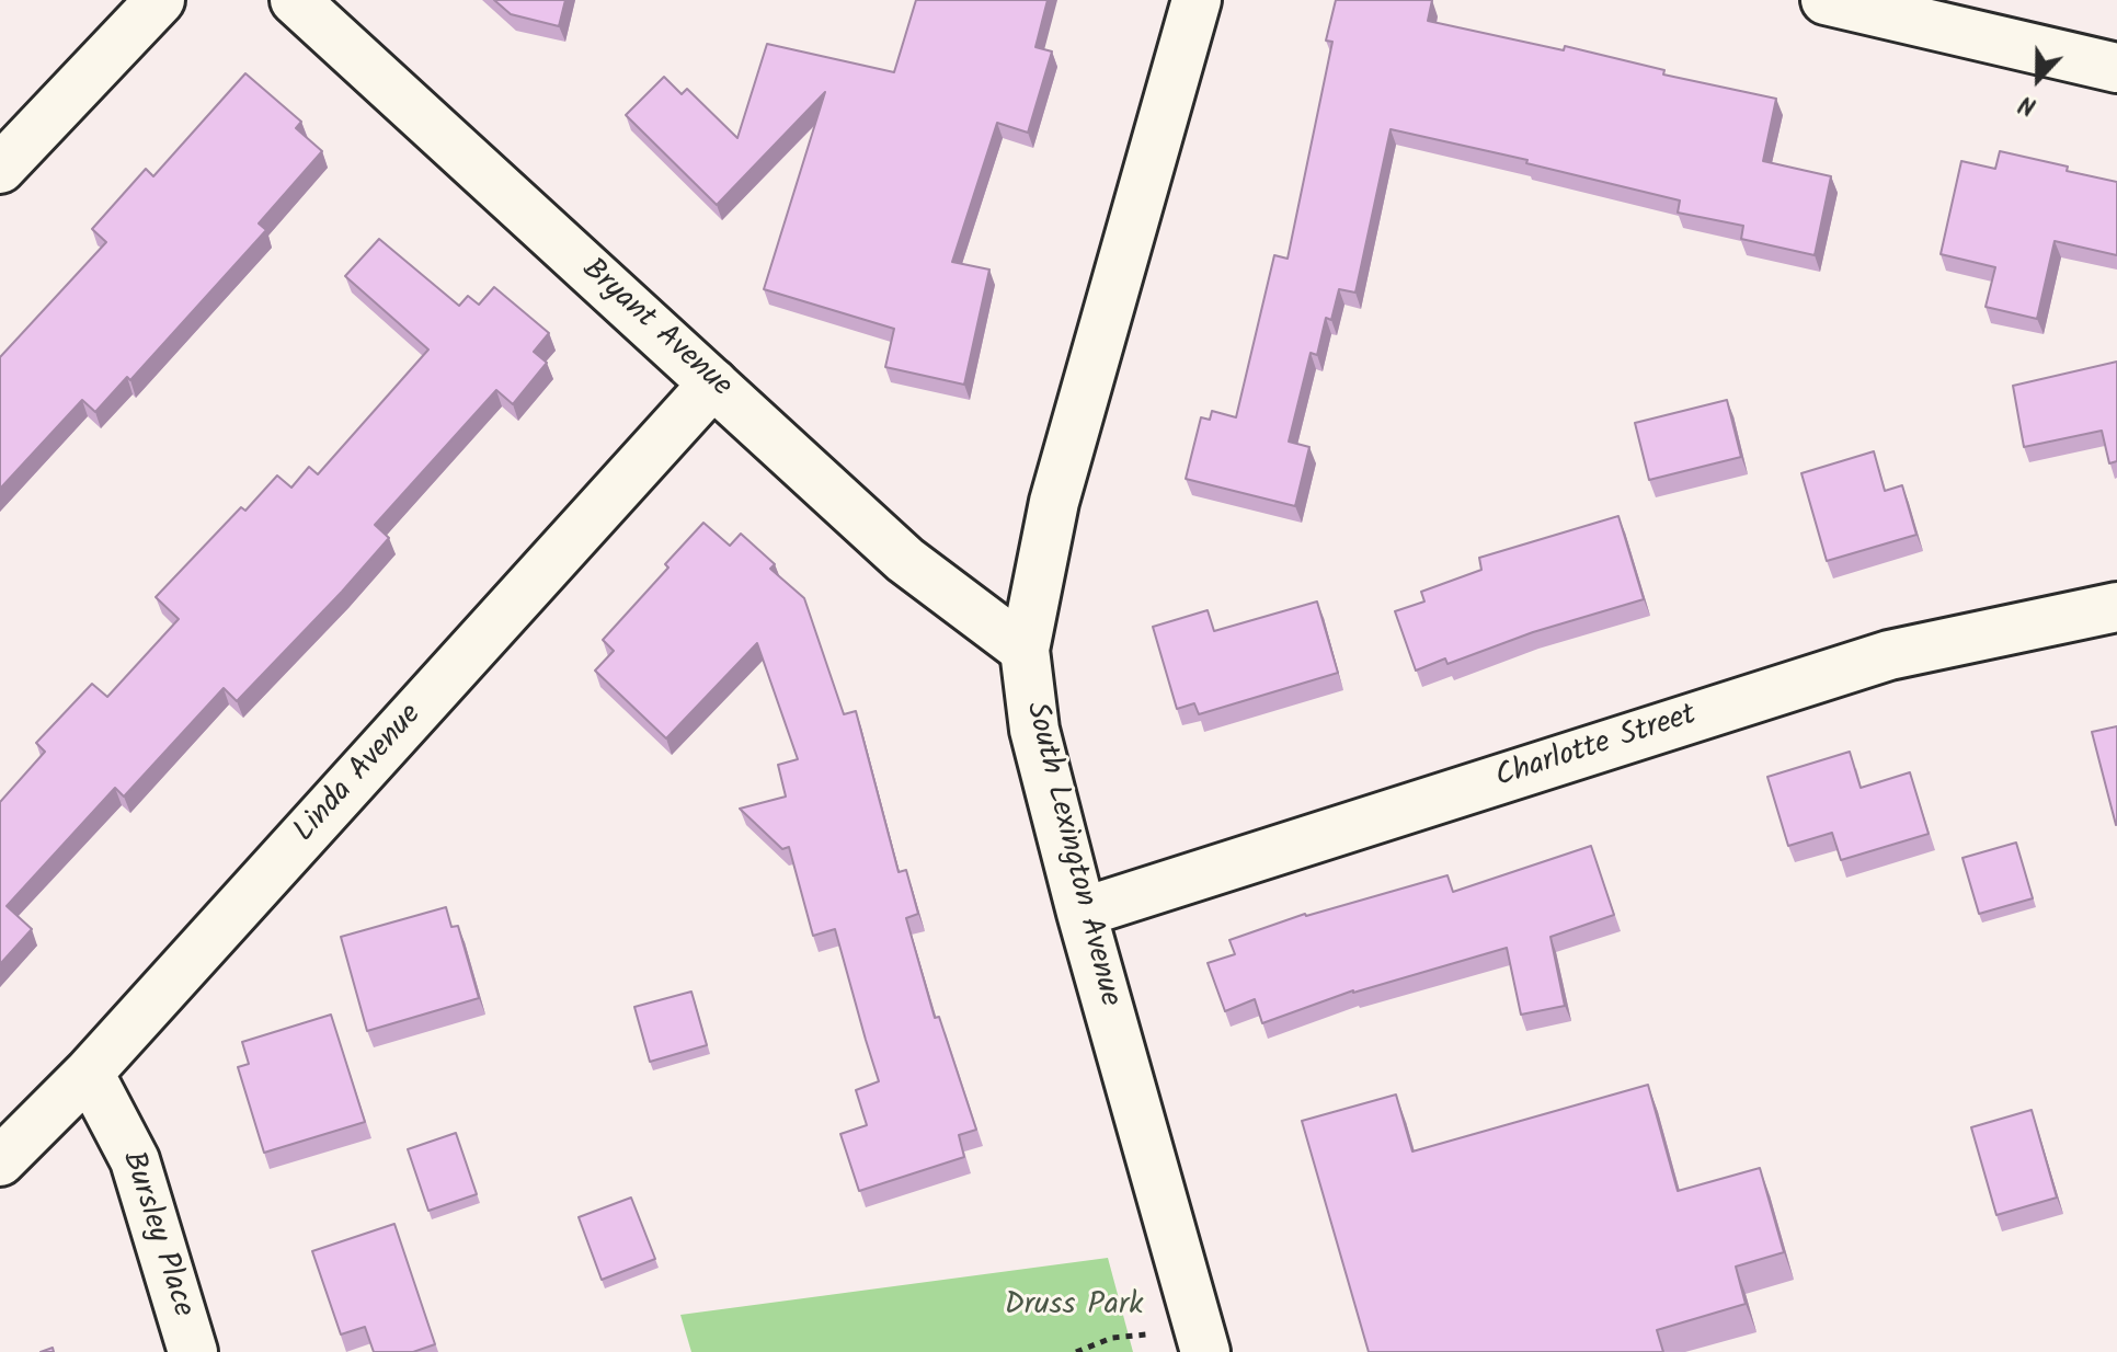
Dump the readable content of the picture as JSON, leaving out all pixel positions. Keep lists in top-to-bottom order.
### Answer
{
  "streets": {
    "street": [
      "Bryant Avenue",
      "Charlotte Street",
      "Linda Avenue",
      "South Lexington Avenue",
      "Bursley Place"
    ]
  },
  "crossings": [
    ["Bryant Avenue", "Linda Avenue"],
    ["Bryant Avenue", "South Lexington Avenue"],
    ["Charlotte Street", "South Lexington Avenue"],
    ["Linda Avenue", "Bursley Place"]
  ],
  "parks": ["Druss Park"],
  "north": "bottom"
}
